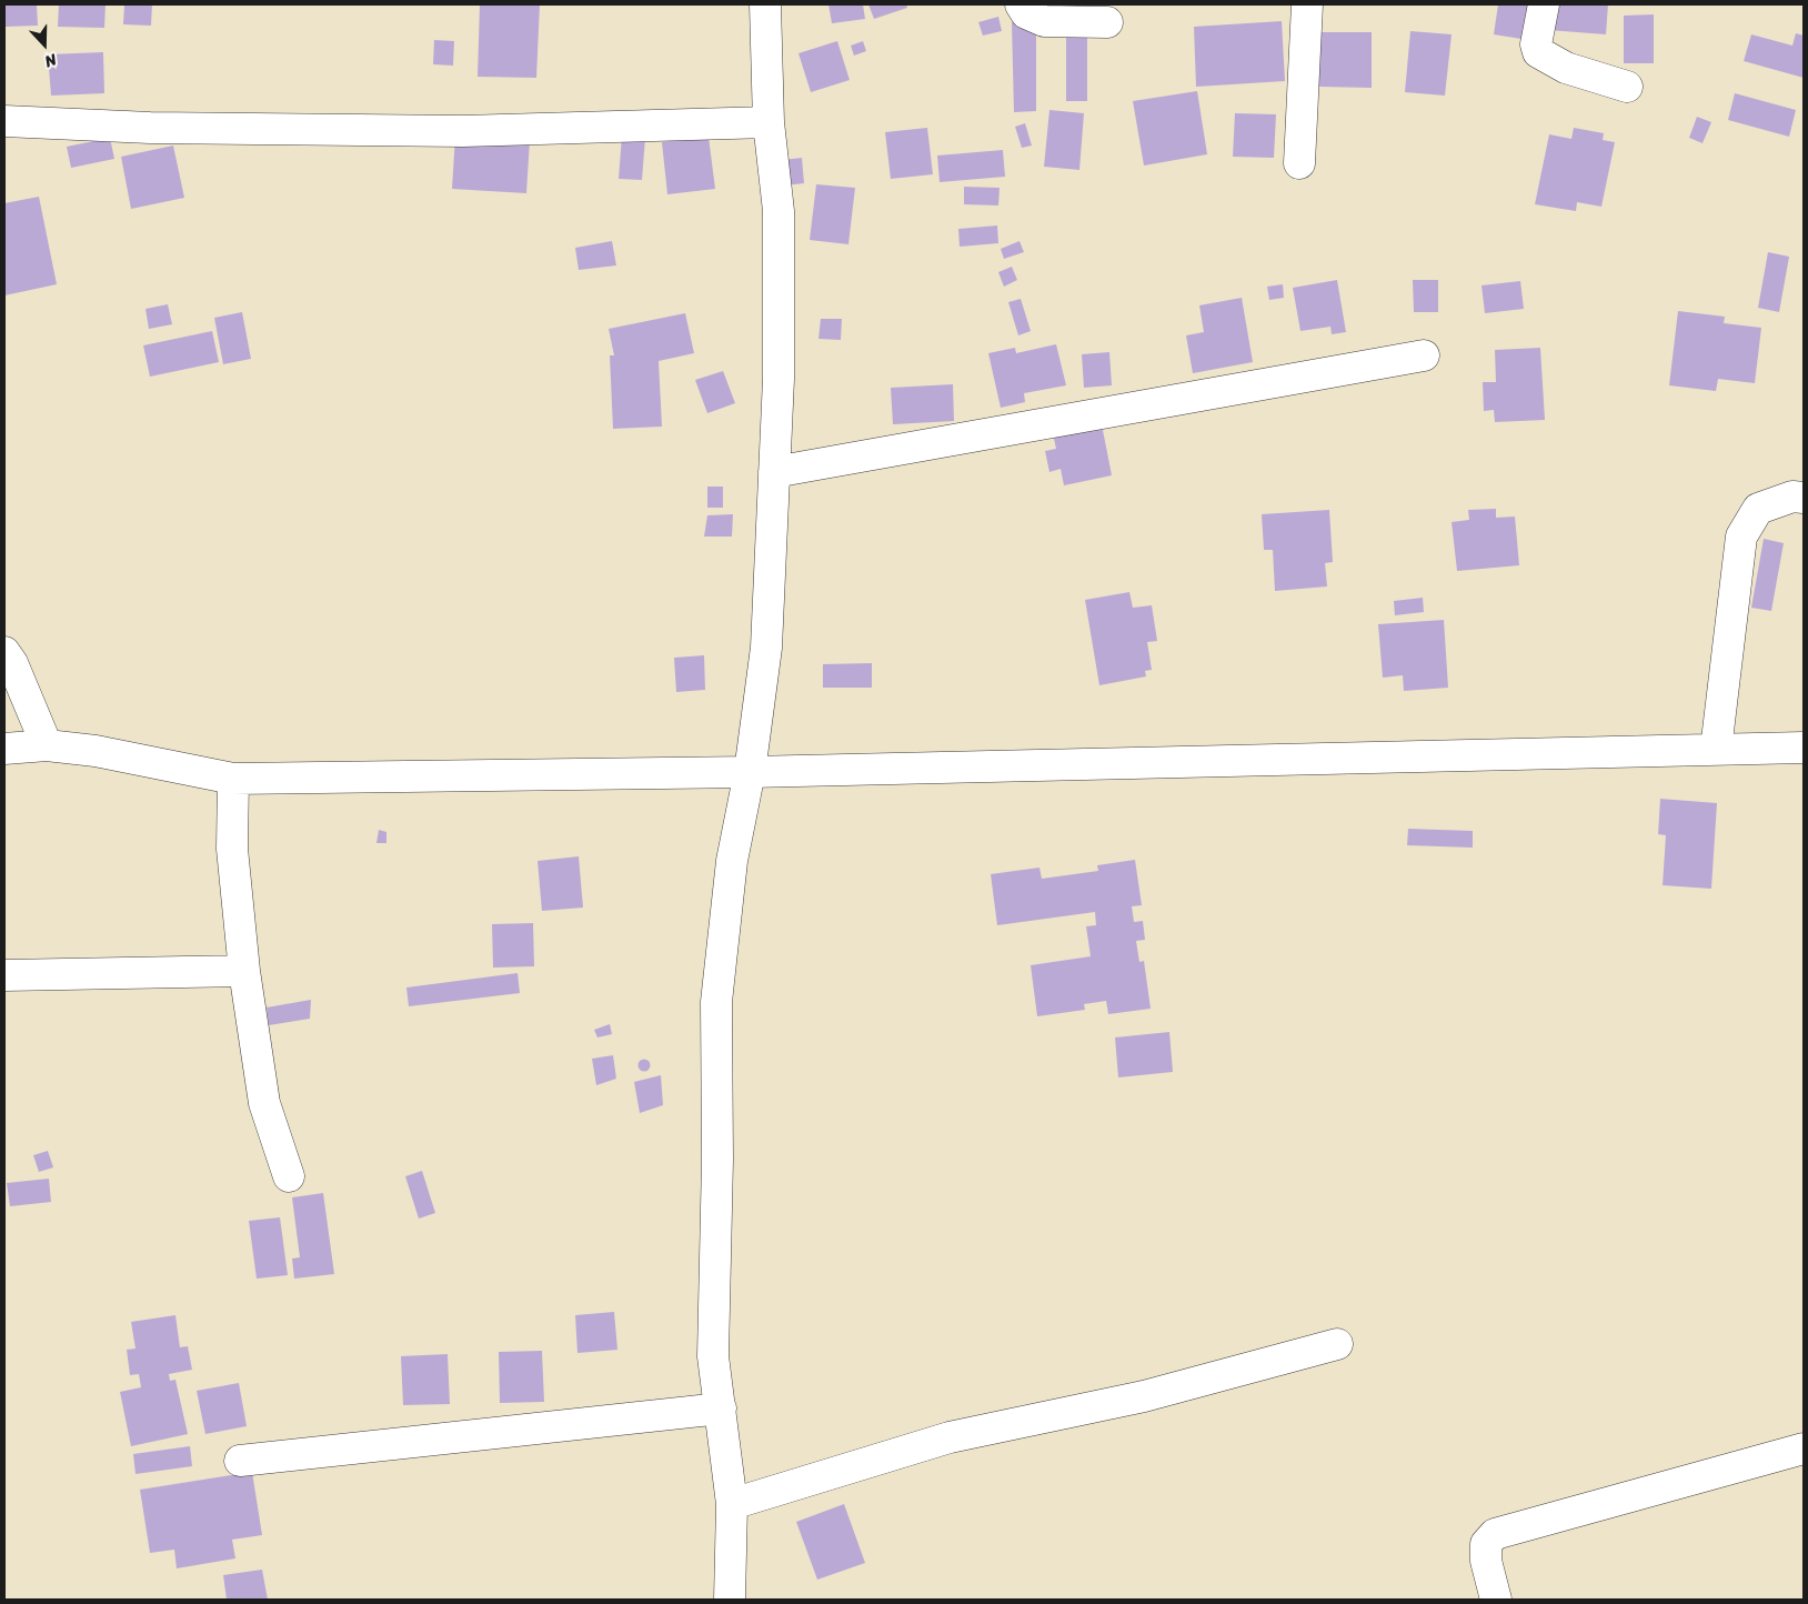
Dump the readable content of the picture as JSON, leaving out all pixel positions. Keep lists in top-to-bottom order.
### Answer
{
  "north": "bottom"
}
